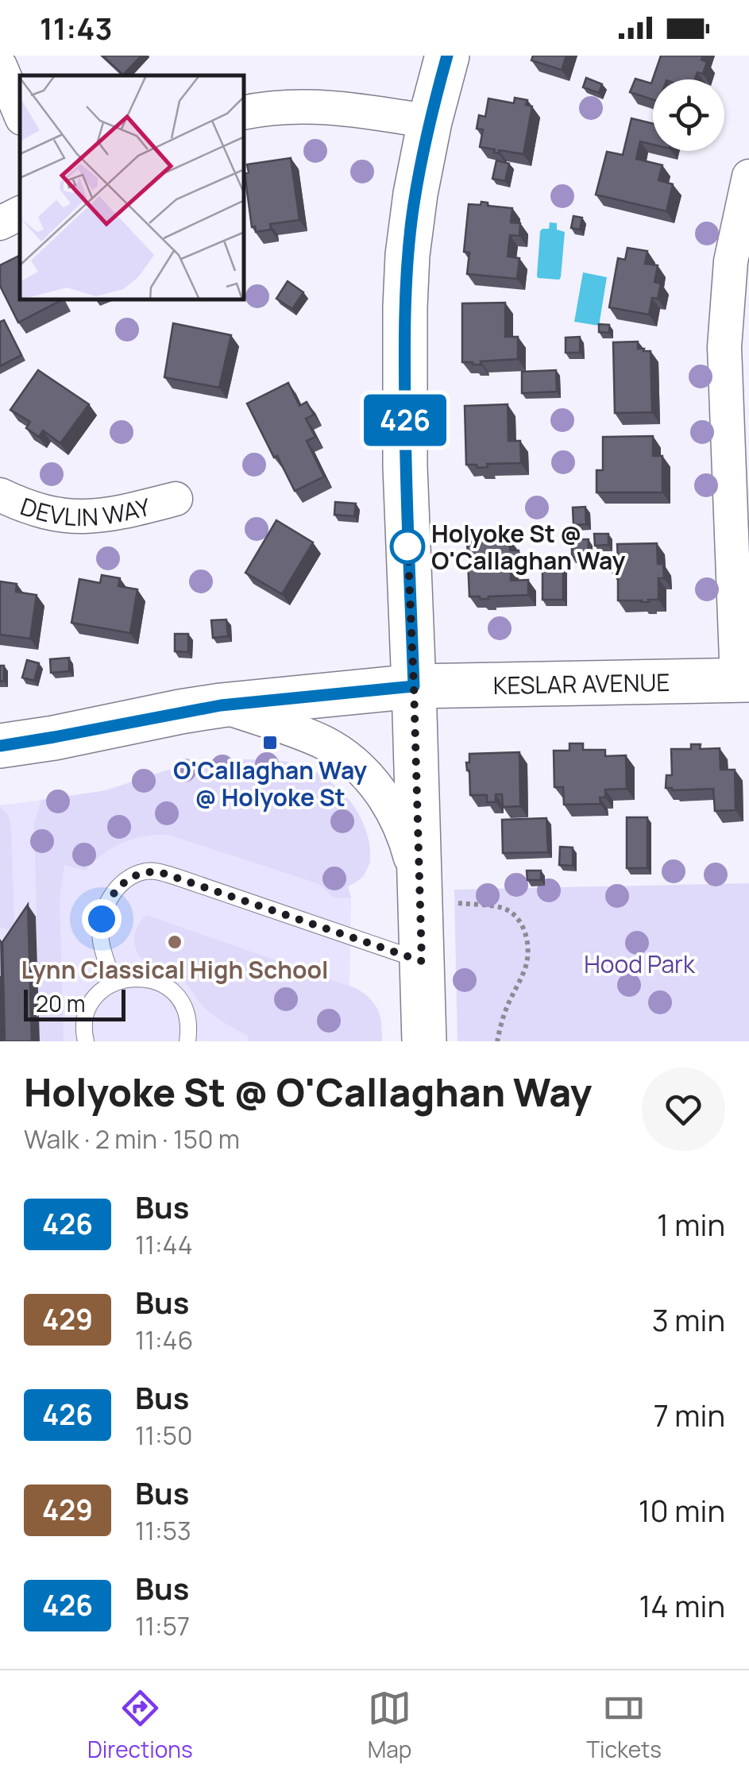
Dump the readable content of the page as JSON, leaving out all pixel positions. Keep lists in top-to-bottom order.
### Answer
{
  "streets": {
    "main road": ["KESLAR AVENUE"],
    "street": ["DEVLIN WAY"]
  },
  "parks": ["Hood Park"],
  "places": {
    "other": ["Holyoke St @ O'Callaghan Way", "Lynn Classical High School"],
    "transit": ["O'Callaghan Way @ Holyoke St"]
  },
  "lines": ["bus line 426"],
  "scale_bar": "20 m",
  "page": {
    "status": "11:43",
    "on_map": "426",
    "scale": "20 m",
    "heading": ["Holyoke St @ O'Callaghan Way", "Walk · 2 min · 150 m"],
    "list": [
      {
        "mark": "426",
        "name": "Bus",
        "note": "11:44",
        "value": "1 min"
      },
      {
        "mark": "429",
        "name": "Bus",
        "note": "11:46",
        "value": "3 min"
      },
      {
        "mark": "426",
        "name": "Bus",
        "note": "11:50",
        "value": "7 min"
      },
      {
        "mark": "429",
        "name": "Bus",
        "note": "11:53",
        "value": "10 min"
      },
      {
        "mark": "426",
        "name": "Bus",
        "note": "11:57",
        "value": "14 min"
      }
    ],
    "tabs": ["Directions", "Map", "Tickets"]
  }
}
